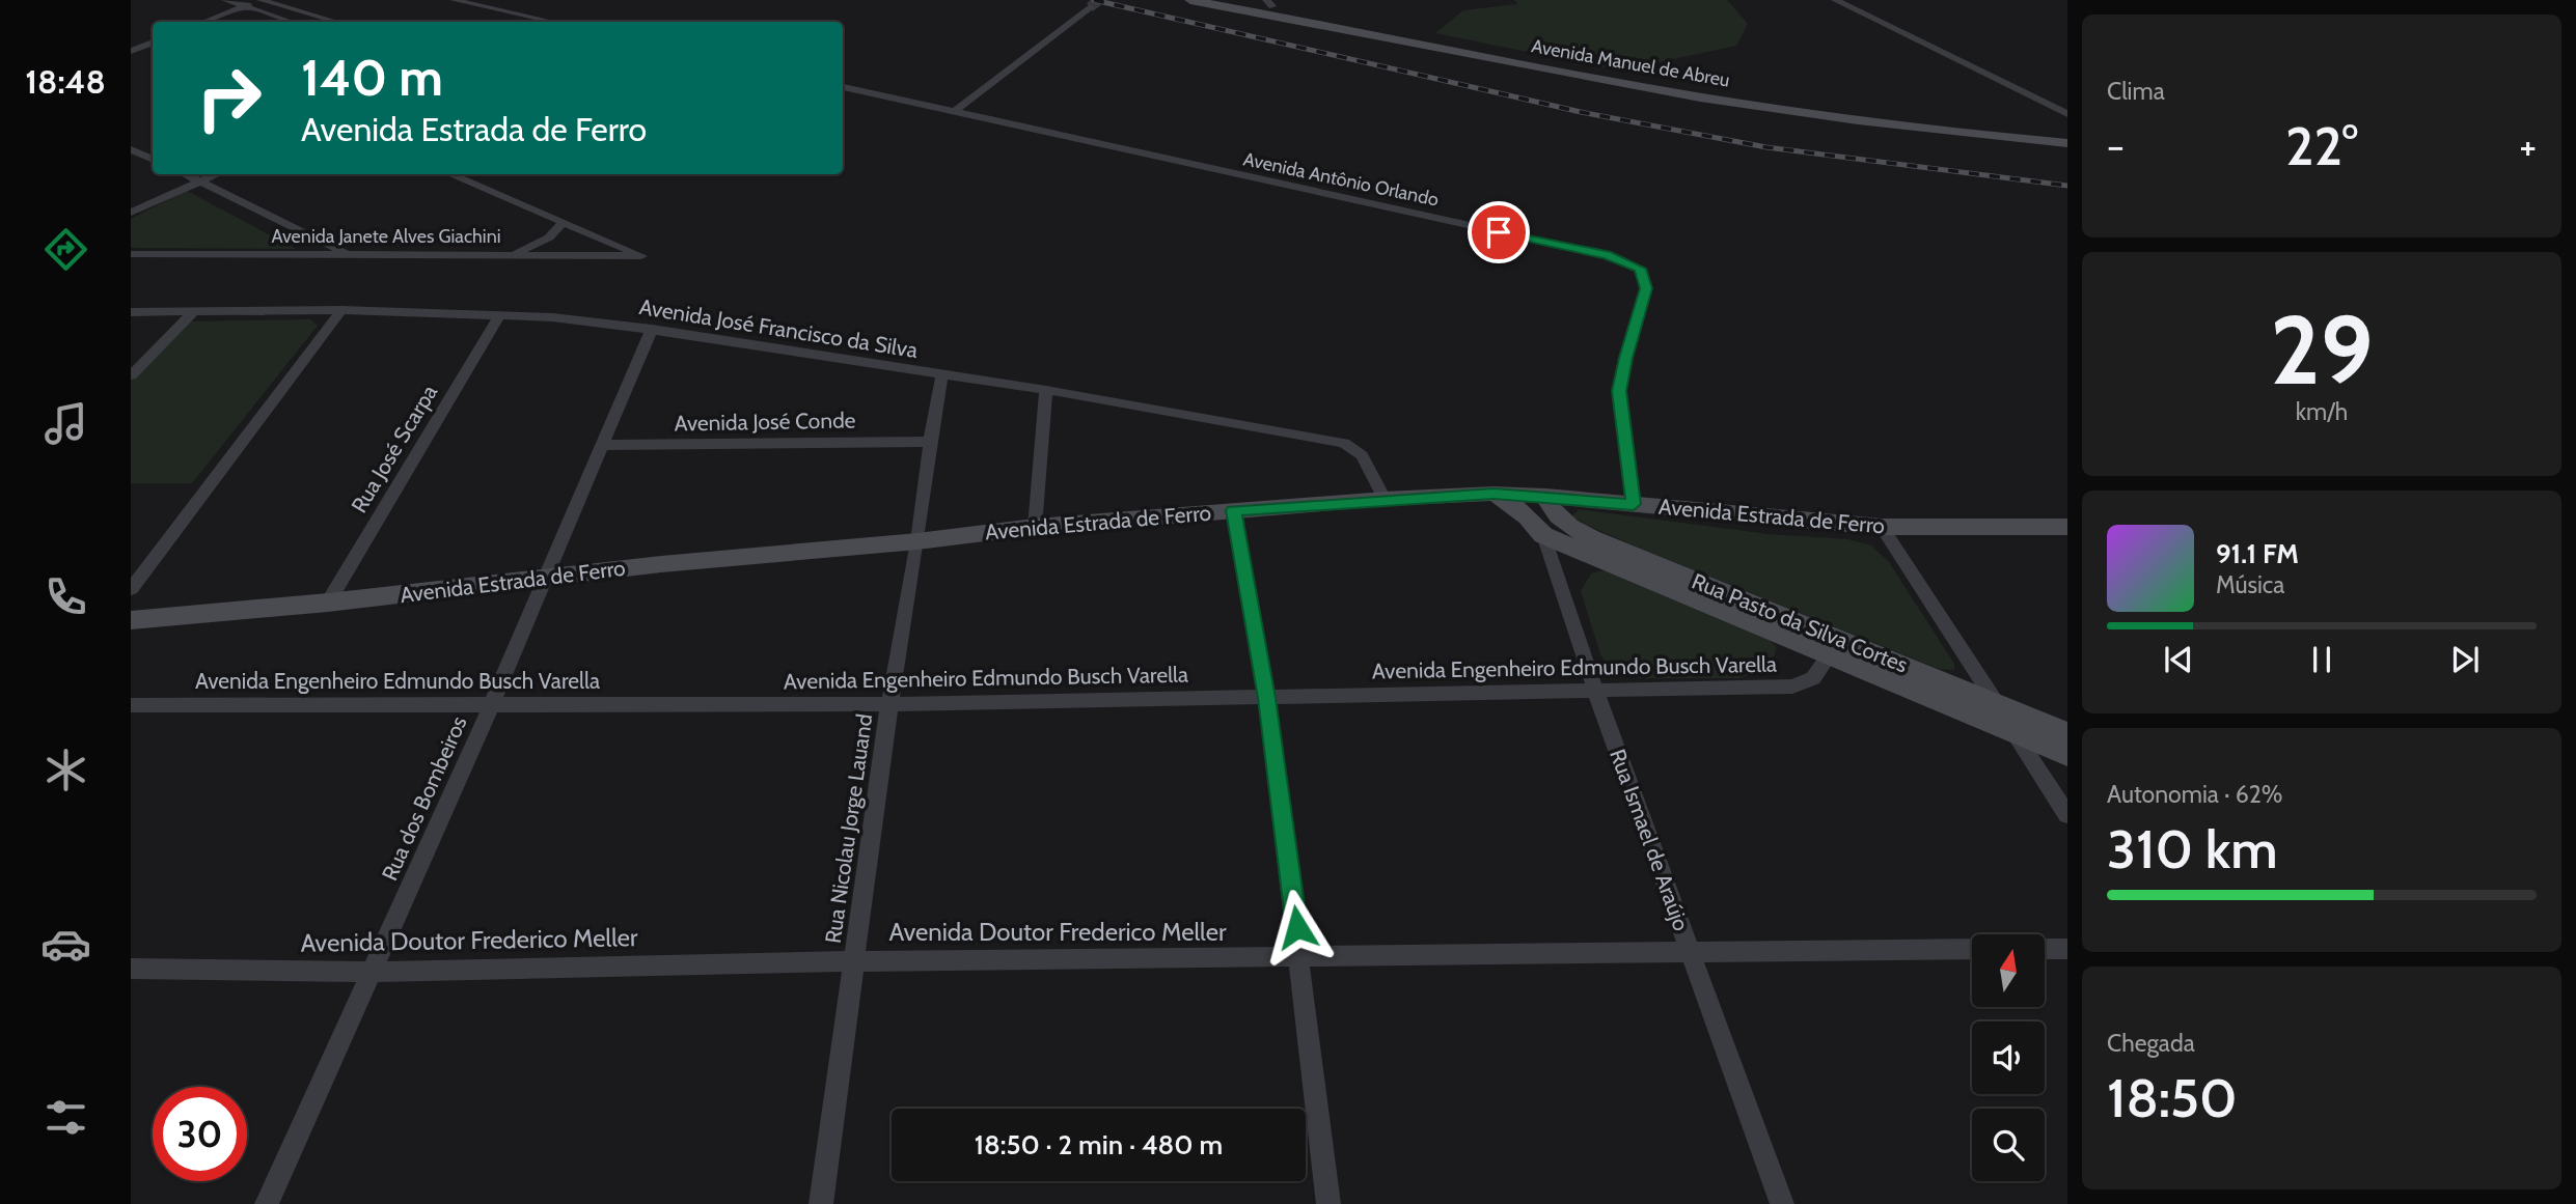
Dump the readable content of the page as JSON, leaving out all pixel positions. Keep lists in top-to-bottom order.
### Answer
{
  "streets": {
    "street": [
      "Avenida Manuel de Abreu",
      "Avenida Antônio Orlando",
      "Avenida Janete Alves Giachini",
      "Avenida José Francisco da Silva",
      "Avenida José Conde",
      "Rua José Scarpa",
      "Avenida Estrada de Ferro",
      "Rua Pasto da Silva Cortes",
      "Avenida Engenheiro Edmundo Busch Varella",
      "Rua dos Bombeiros",
      "Rua Nicolau Jorge Lauand",
      "Rua Ismael de Araújo",
      "Avenida Doutor Frederico Meller"
    ]
  },
  "crossings": [
    ["Avenida Antônio Orlando", "Avenida Estrada de Ferro"],
    ["Avenida José Francisco da Silva", "Rua José Scarpa"],
    ["Avenida José Francisco da Silva", "Avenida Estrada de Ferro"],
    ["Avenida José Francisco da Silva", "Rua dos Bombeiros"],
    ["Avenida José Francisco da Silva", "Rua Nicolau Jorge Lauand"],
    ["Avenida José Conde", "Rua dos Bombeiros"],
    ["Avenida José Conde", "Rua Nicolau Jorge Lauand"],
    ["Rua José Scarpa", "Avenida Estrada de Ferro"],
    ["Avenida Estrada de Ferro", "Rua Pasto da Silva Cortes"],
    ["Avenida Estrada de Ferro", "Rua dos Bombeiros"],
    ["Avenida Estrada de Ferro", "Rua Nicolau Jorge Lauand"],
    ["Avenida Estrada de Ferro", "Rua Ismael de Araújo"],
    ["Rua Pasto da Silva Cortes", "Avenida Engenheiro Edmundo Busch Varella"],
    ["Rua Pasto da Silva Cortes", "Rua Ismael de Araújo"],
    ["Avenida Engenheiro Edmundo Busch Varella", "Rua dos Bombeiros"],
    ["Avenida Engenheiro Edmundo Busch Varella", "Rua Nicolau Jorge Lauand"],
    ["Avenida Engenheiro Edmundo Busch Varella", "Rua Ismael de Araújo"],
    ["Rua dos Bombeiros", "Avenida Doutor Frederico Meller"],
    ["Rua Nicolau Jorge Lauand", "Avenida Doutor Frederico Meller"],
    ["Rua Ismael de Araújo", "Avenida Doutor Frederico Meller"]
  ],
  "north": "top",
  "page": {
    "tabs": "18:48",
    "tile": [
      "Clima",
      ["29", "km/h"],
      ["Autonomia · 62%", "310 km"],
      ["Chegada", "18:50"]
    ],
    "turn": ["140 m", "Avenida Estrada de Ferro"],
    "heat": ["−", "22°", "+"],
    "song": ["91.1 FM", "Música"],
    "limit": "30",
    "trip": "18:50 · 2 min · 480 m"
  }
}
